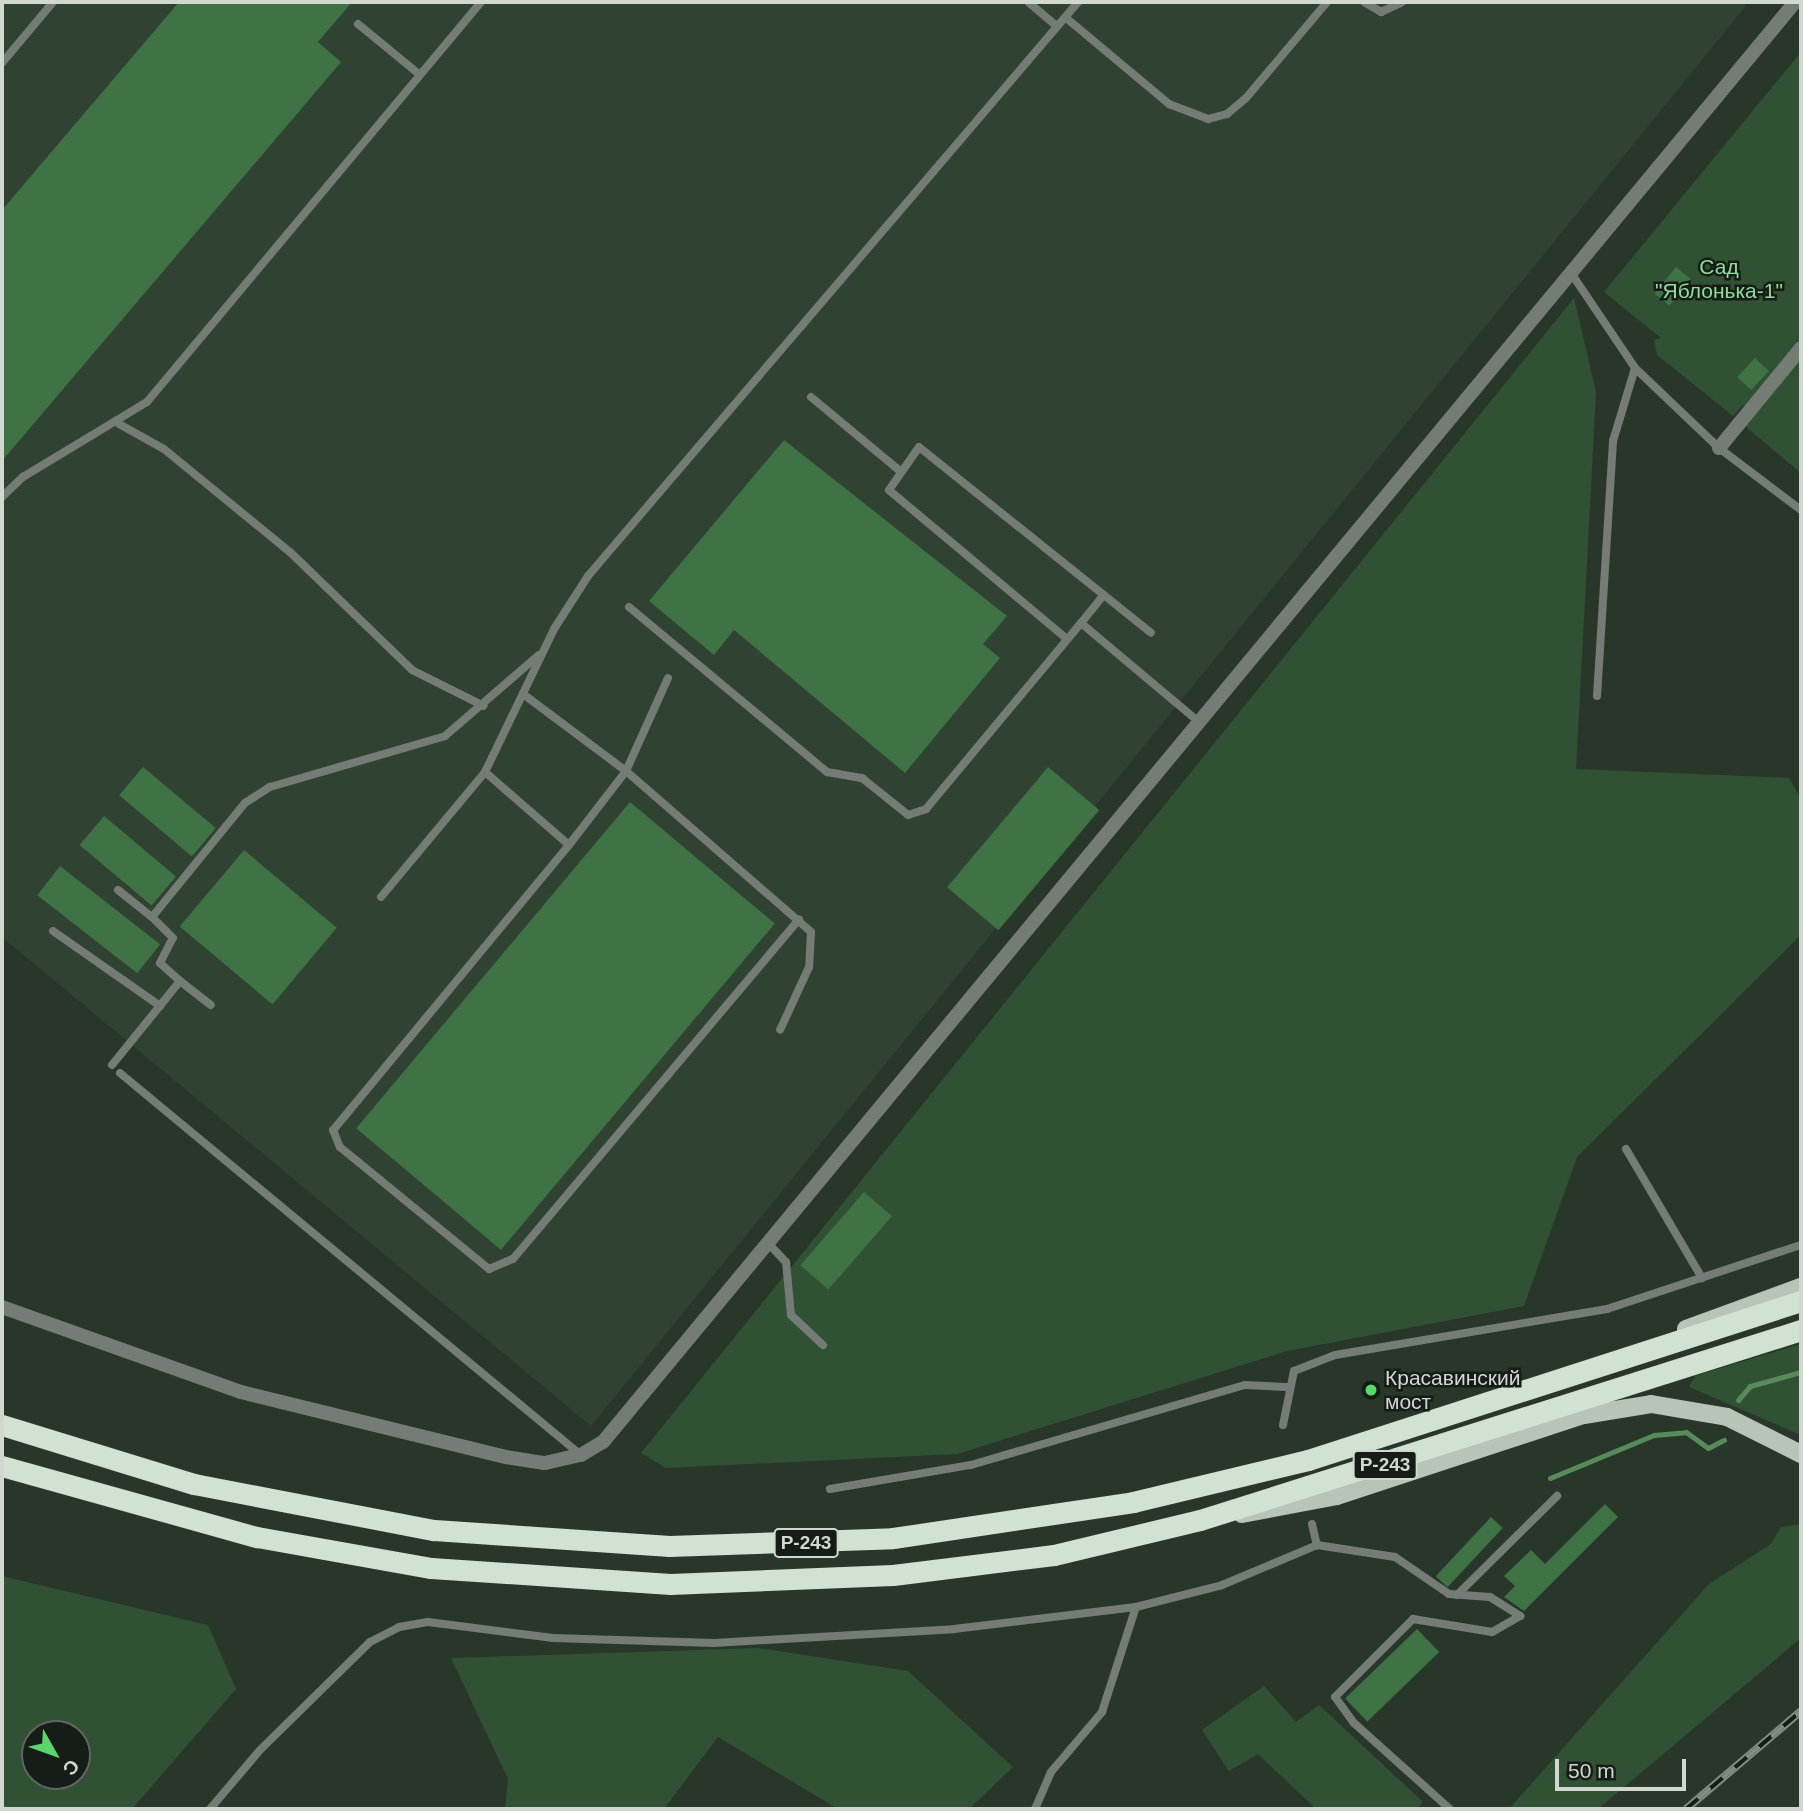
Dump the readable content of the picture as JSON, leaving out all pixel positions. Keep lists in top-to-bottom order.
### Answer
{
  "streets": {
    "highway": ["Р-243"]
  },
  "parks": ["Сад \"Яблонька-1\""],
  "places": ["Красавинский мост"],
  "scale_bar": "50 m",
  "north": "bottom right"
}
